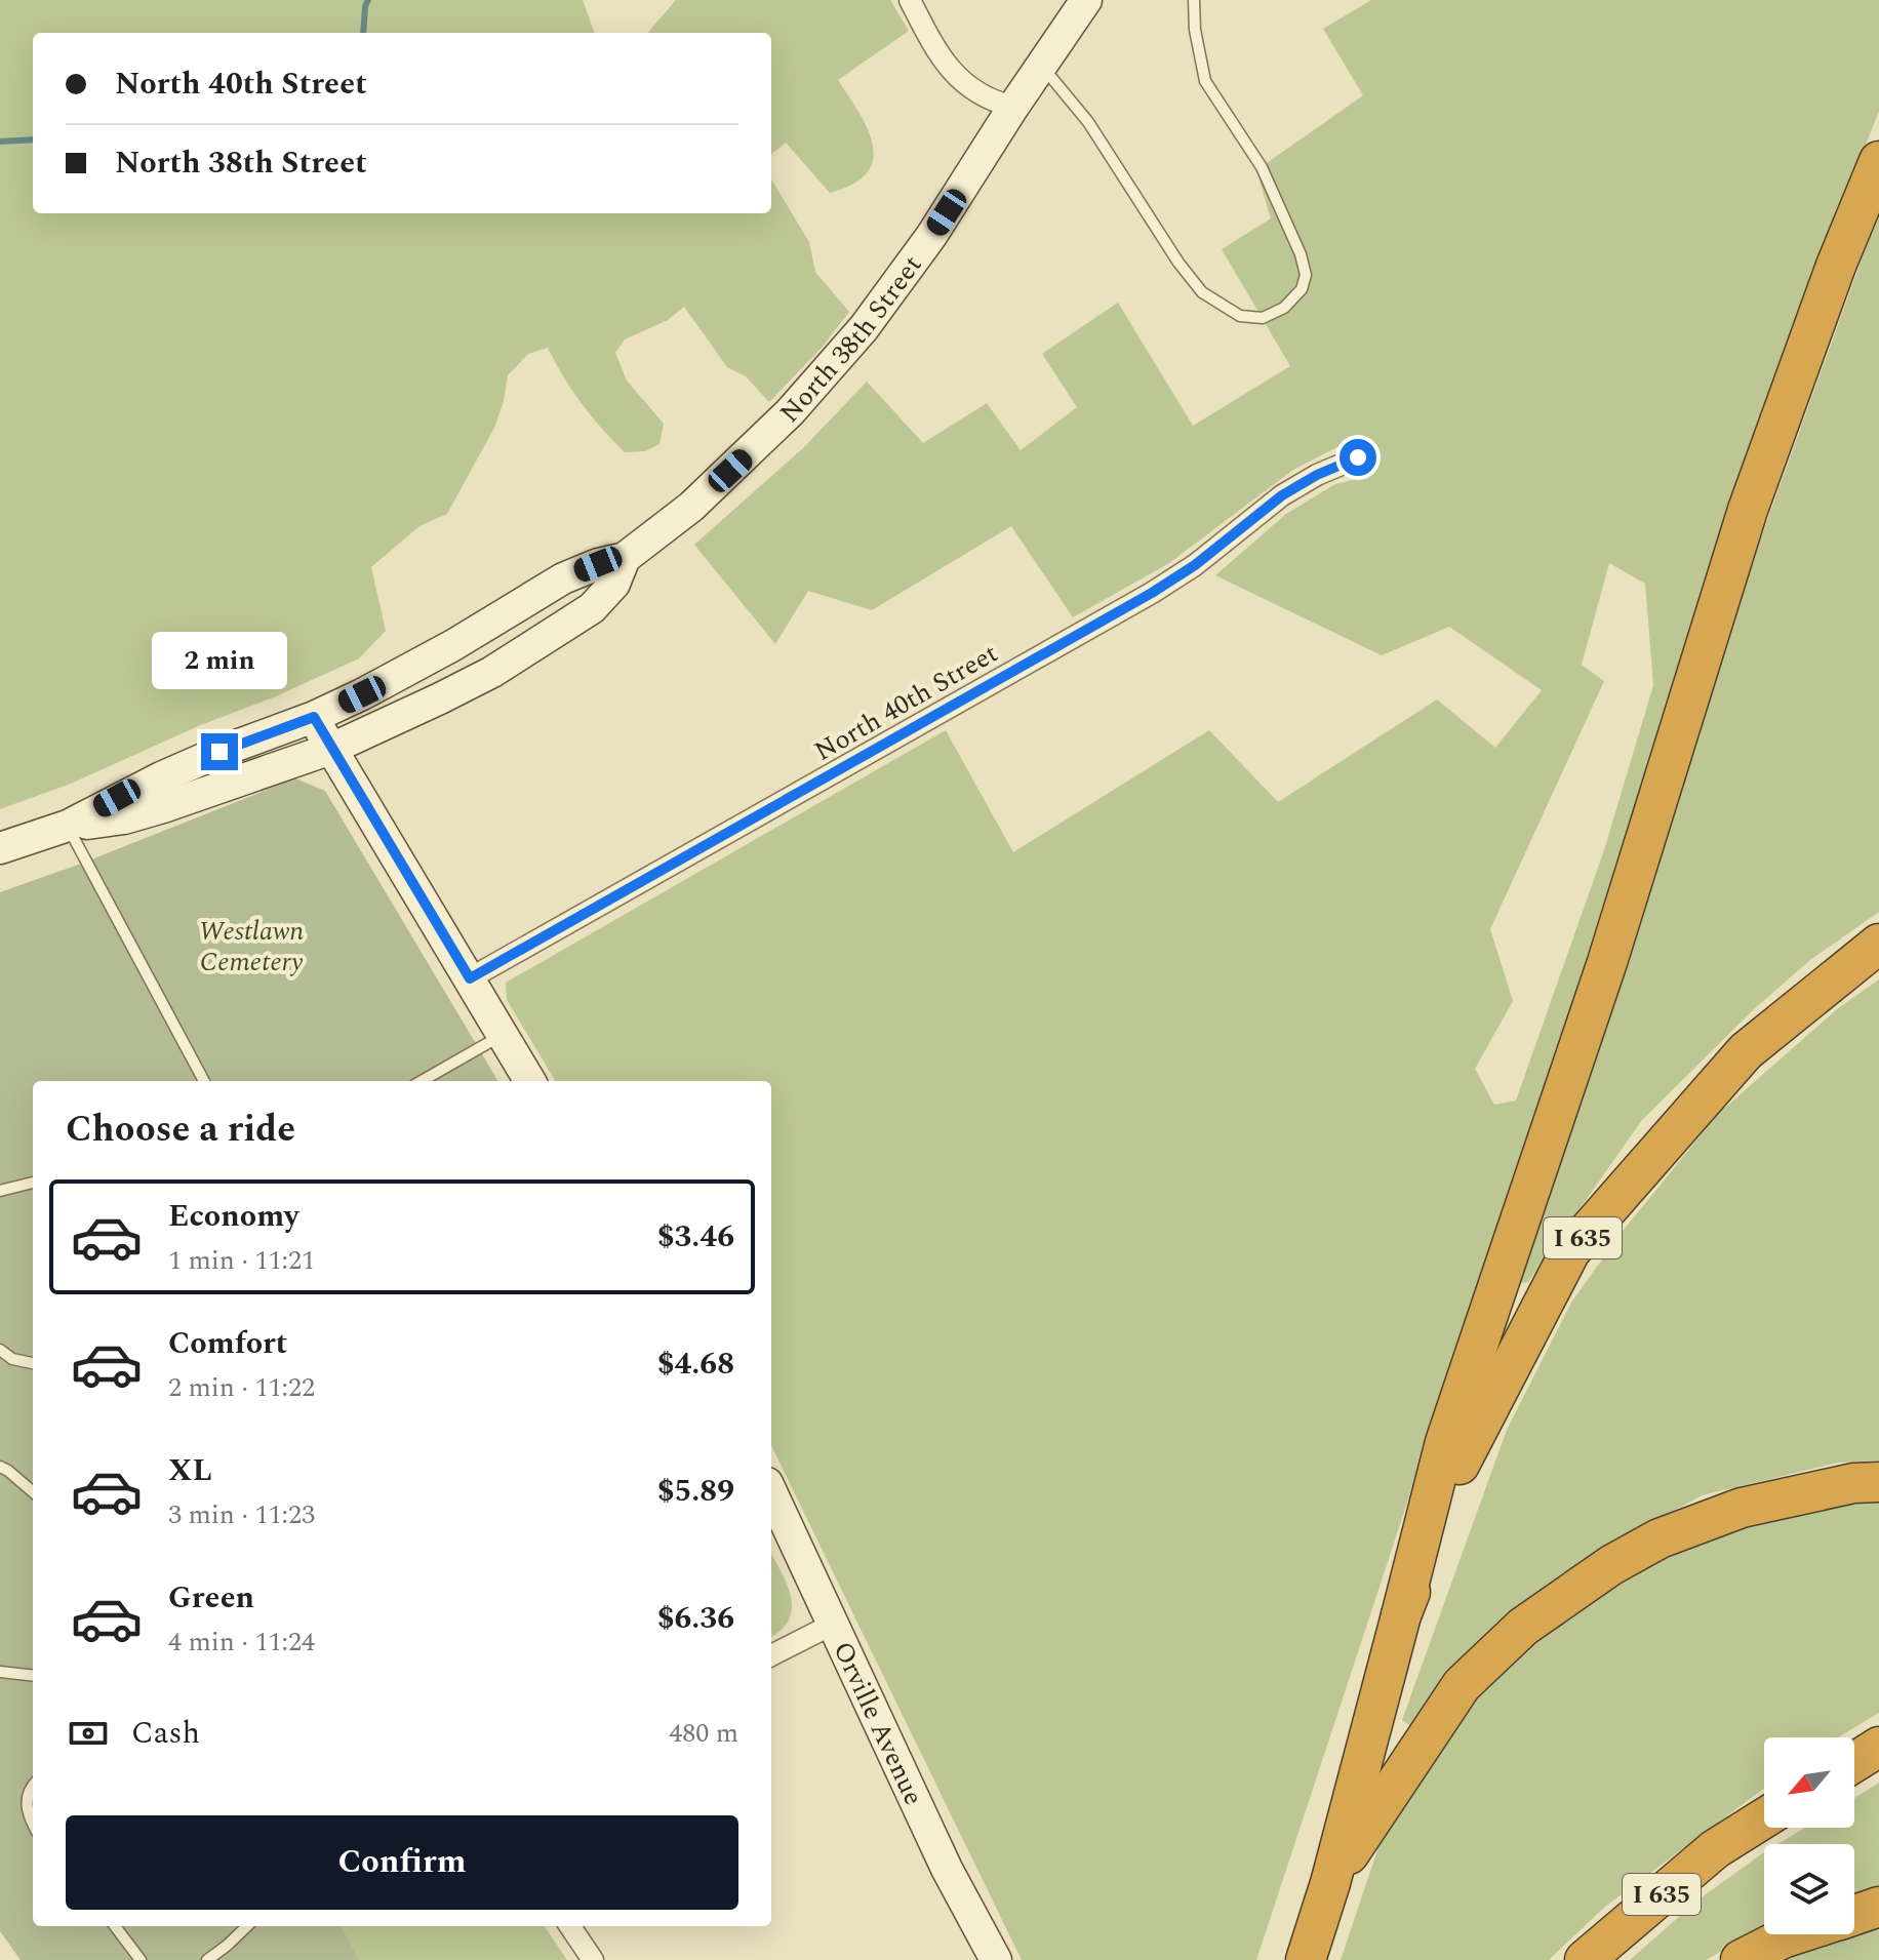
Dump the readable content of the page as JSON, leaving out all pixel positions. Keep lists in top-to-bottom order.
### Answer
{
  "streets": {
    "highway": ["I 635"],
    "main road": ["North 38th Street", "Orville Avenue"],
    "street": ["North 40th Street"]
  },
  "parks": ["Westlawn Cemetery"],
  "north": "bottom left",
  "page": {
    "banner": ["North 40th Street", "North 38th Street"],
    "bubble": "2 min",
    "heading": "Choose a ride",
    "list": [
      {
        "name": "Economy",
        "note": "1 min · 11:21",
        "value": "$3.46"
      },
      {
        "name": "Comfort",
        "note": "2 min · 11:22",
        "value": "$4.68"
      },
      {
        "name": "XL",
        "note": "3 min · 11:23",
        "value": "$5.89"
      },
      {
        "name": "Green",
        "note": "4 min · 11:24",
        "value": "$6.36"
      }
    ],
    "pay": ["Cash", "480 m"],
    "buttons": "Confirm"
  }
}
